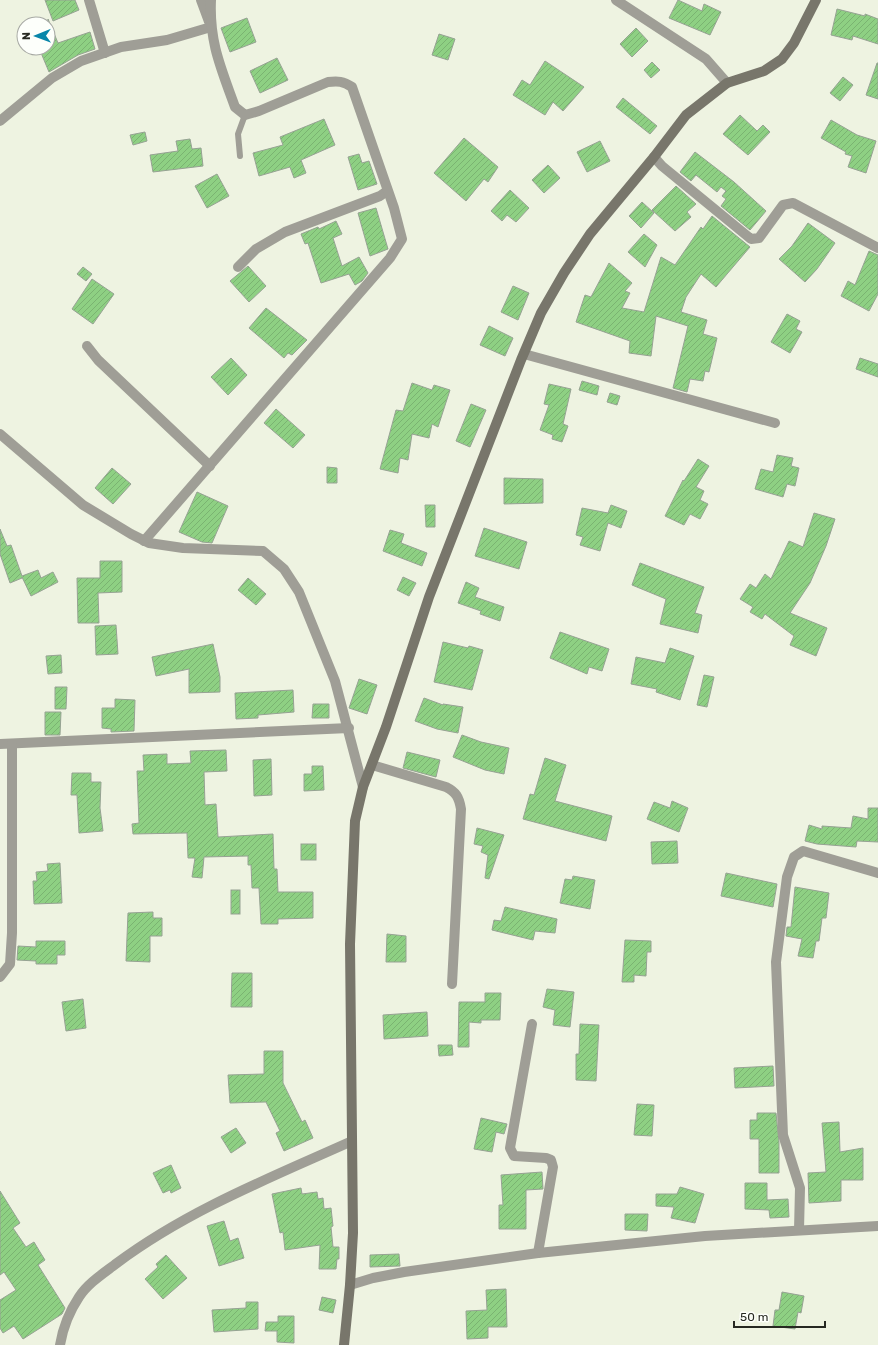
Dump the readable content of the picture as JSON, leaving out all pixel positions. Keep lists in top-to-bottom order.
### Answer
{
  "scale_bar": "50 m",
  "north": "left"
}
